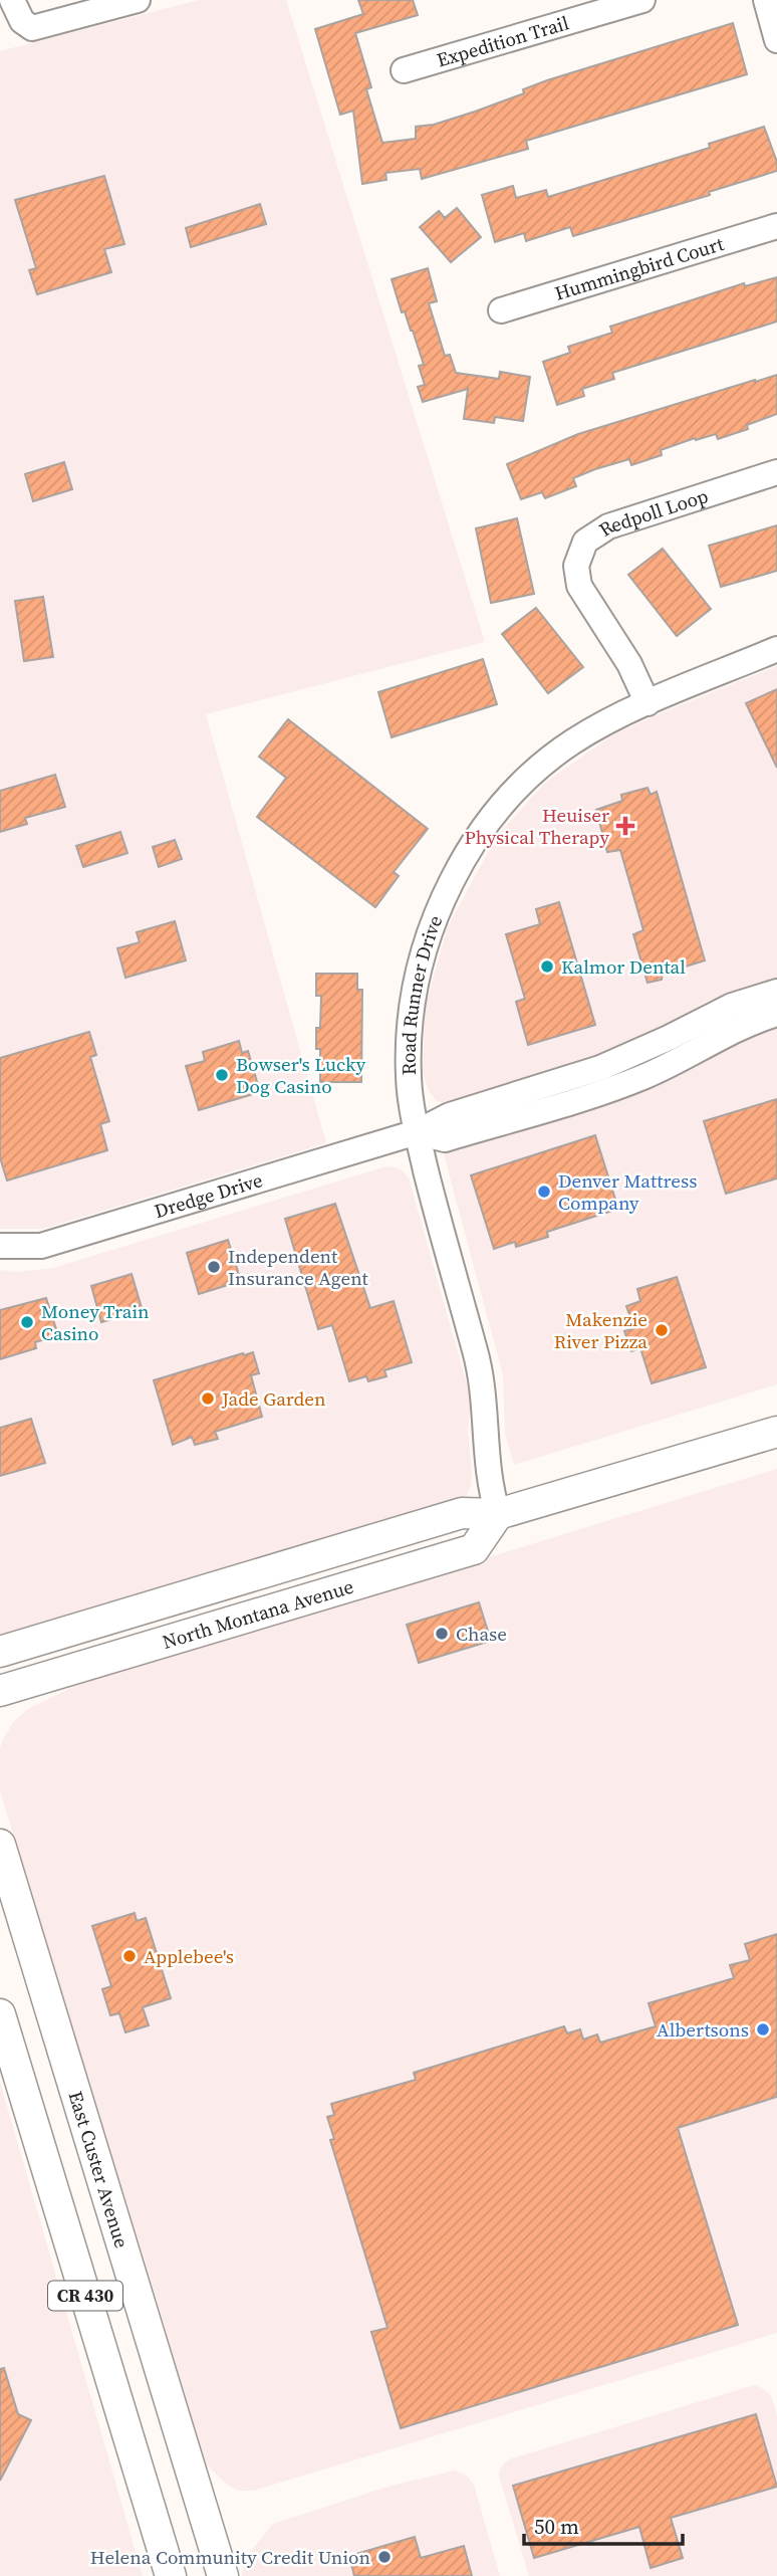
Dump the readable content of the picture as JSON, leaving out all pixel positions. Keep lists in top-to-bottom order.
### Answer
{
  "streets": {
    "main road": ["North Montana Avenue", "East Custer Avenue", "CR 430"],
    "street": [
      "Expedition Trail",
      "Hummingbird Court",
      "Redpoll Loop",
      "Road Runner Drive",
      "Dredge Drive"
    ]
  },
  "crossings": [
    ["Redpoll Loop", "Road Runner Drive"],
    ["Road Runner Drive", "Dredge Drive"],
    ["Road Runner Drive", "North Montana Avenue"]
  ],
  "places": {
    "health": ["Heuiser Physical Therapy"],
    "other": [
      "Kalmor Dental",
      "Bowser's Lucky Dog Casino",
      "Denver Mattress Company",
      "Independent Insurance Agent",
      "Money Train Casino",
      "Makenzie River Pizza",
      "Jade Garden",
      "Chase",
      "Applebee's",
      "Albertsons",
      "Helena Community Credit Union"
    ]
  },
  "scale_bar": "50 m"
}
